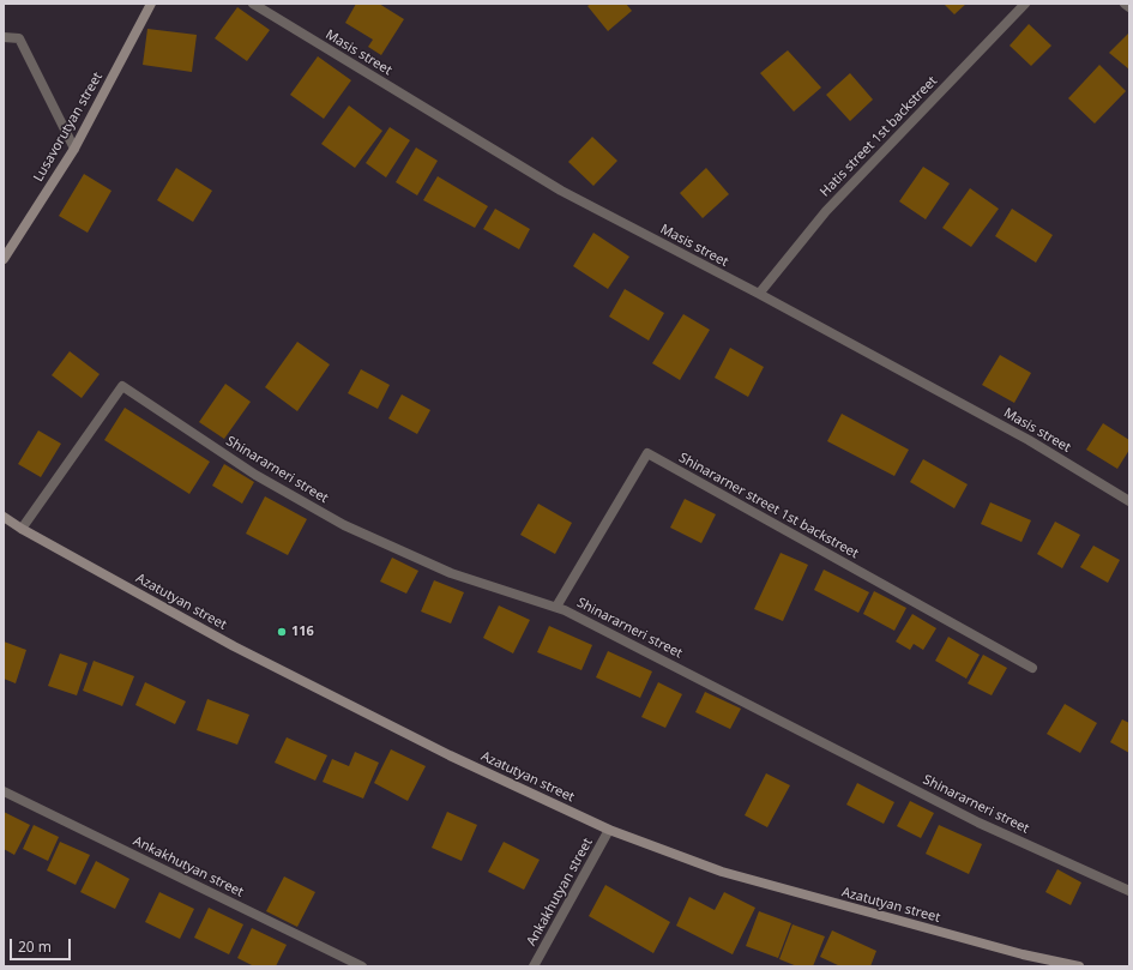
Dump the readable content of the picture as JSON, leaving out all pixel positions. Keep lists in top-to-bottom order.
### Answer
{
  "streets": {
    "street": [
      "Masis street",
      "Lusavorutyan street",
      "Hatis street 1st backstreet",
      "Shinararneri street",
      "Shinararner street 1st backstreet",
      "Azatutyan street",
      "Ankakhutyan street"
    ]
  },
  "crossings": [
    ["Masis street", "Hatis street 1st backstreet"],
    ["Shinararneri street", "Shinararner street 1st backstreet"],
    ["Shinararneri street", "Azatutyan street"],
    ["Azatutyan street", "Ankakhutyan street"]
  ],
  "places": ["116"],
  "scale_bar": "20 m"
}
